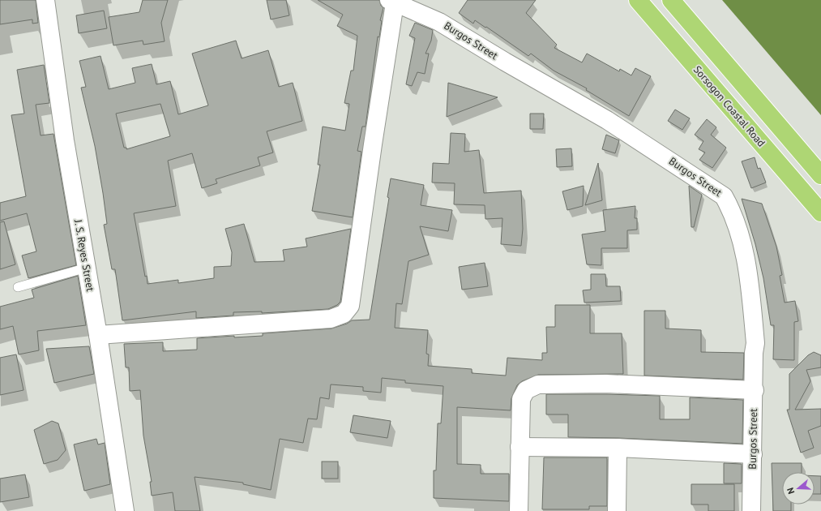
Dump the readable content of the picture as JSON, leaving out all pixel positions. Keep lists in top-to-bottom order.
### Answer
{
  "streets": {
    "highway": ["Sorsogon Coastal Road"],
    "street": ["Burgos Street", "J. S. Reyes Street"]
  },
  "north": "left"
}
